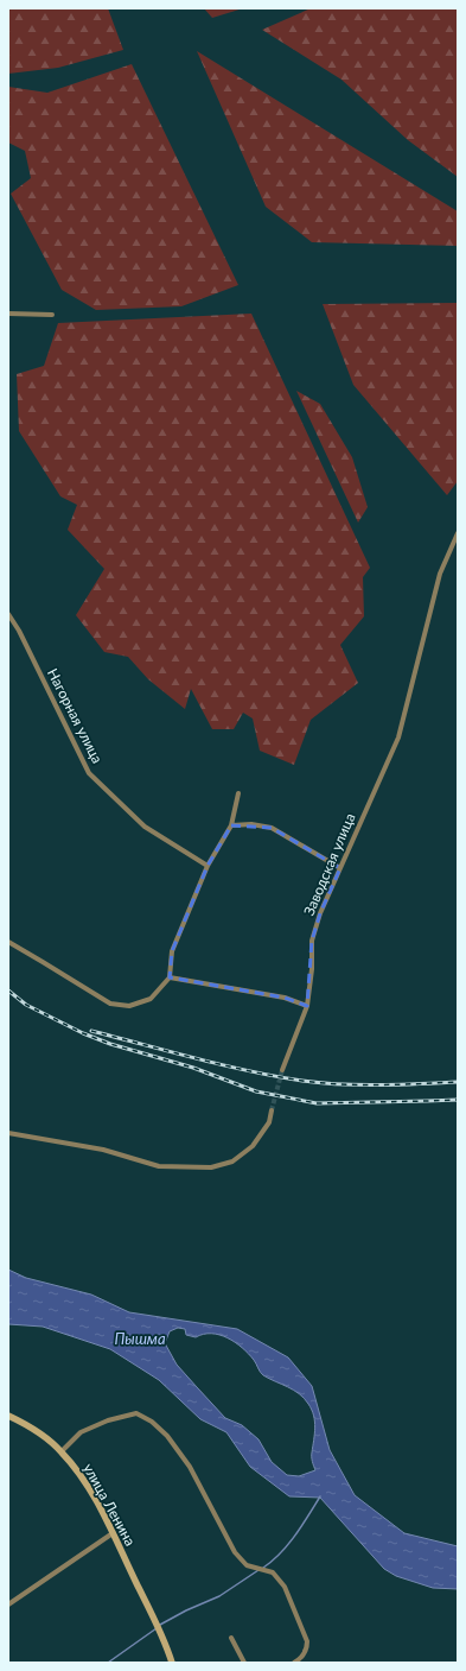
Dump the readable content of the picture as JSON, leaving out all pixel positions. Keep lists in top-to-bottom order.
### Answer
{
  "streets": {
    "main road": ["улица Ленина"],
    "street": ["Нагорная улица", "Заводская улица"]
  },
  "water": ["Пышма"]
}
